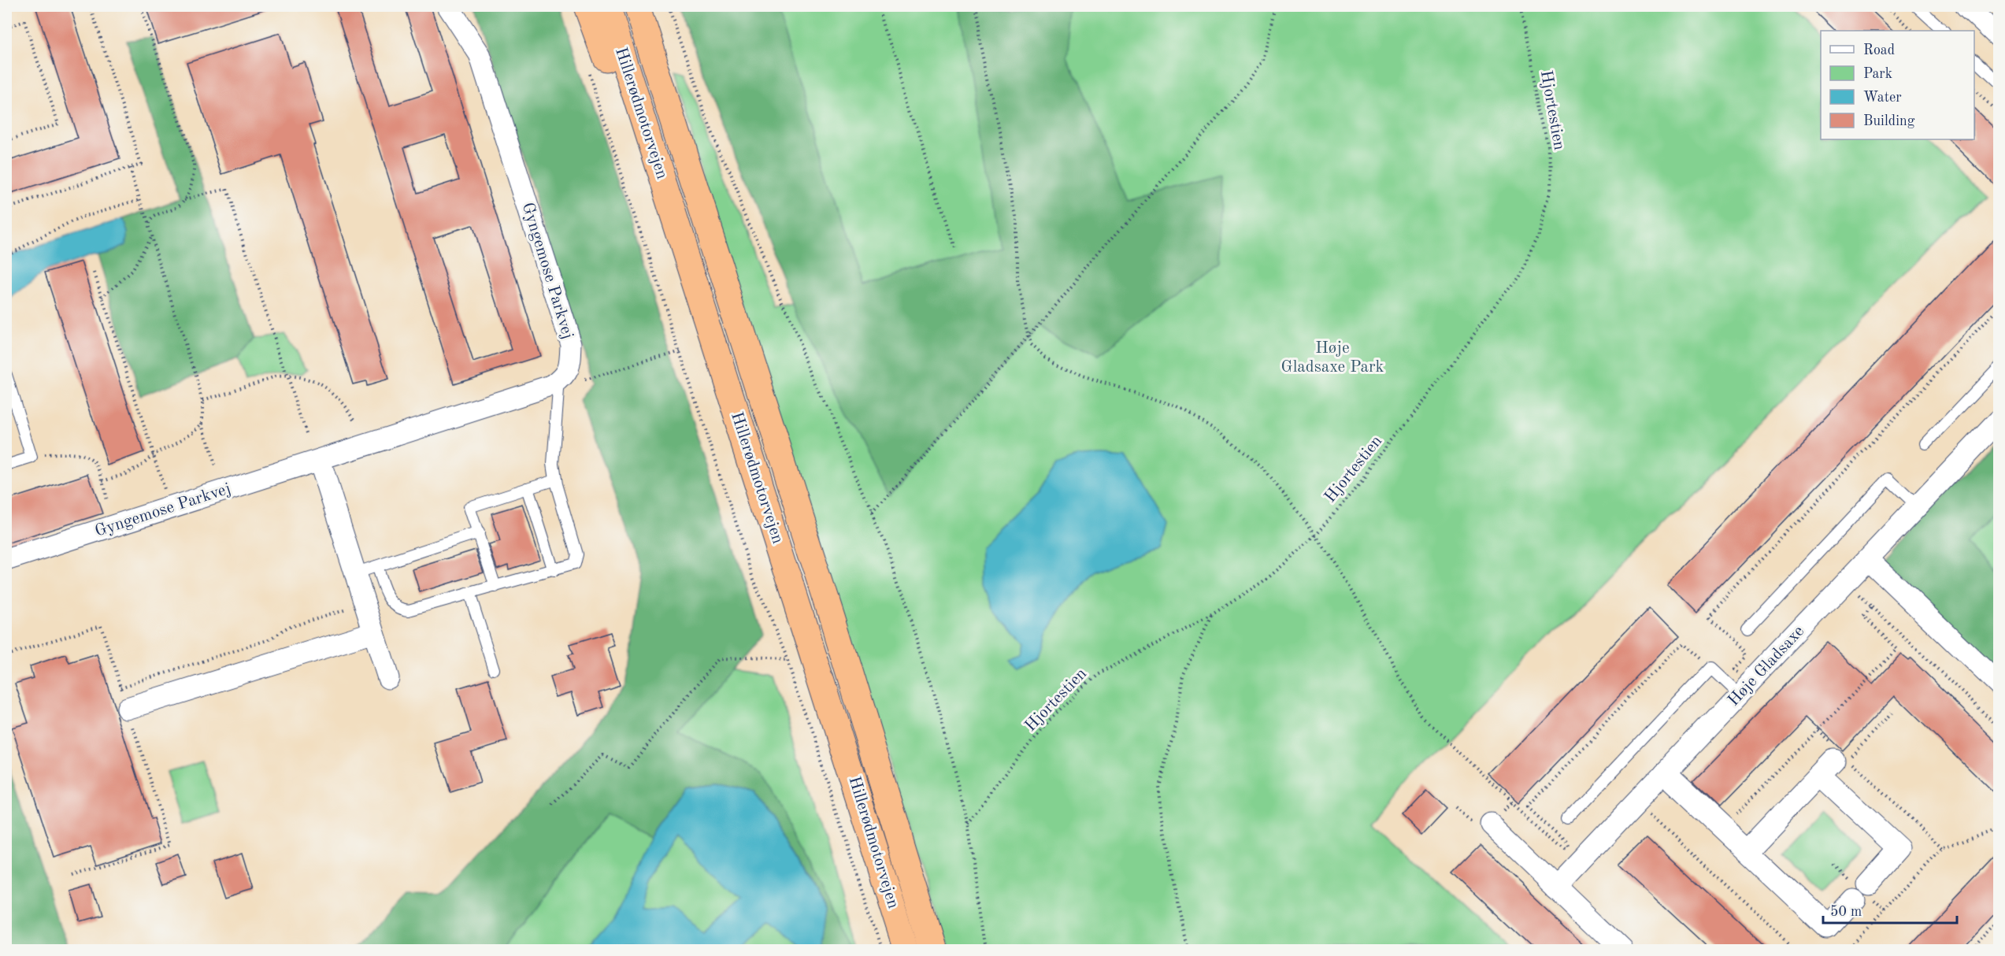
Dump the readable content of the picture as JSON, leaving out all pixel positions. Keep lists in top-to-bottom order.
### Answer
{
  "streets": {
    "highway": ["Hillerødmotorvejen"],
    "street": ["Gyngemose Parkvej", "Høje Gladsaxe"],
    "path": ["Hjortestien"]
  },
  "parks": ["Høje Gladsaxe Park"],
  "legend": [
    "Road",
    "Park",
    "Water",
    "Building"
  ],
  "scale_bar": "50 m"
}
